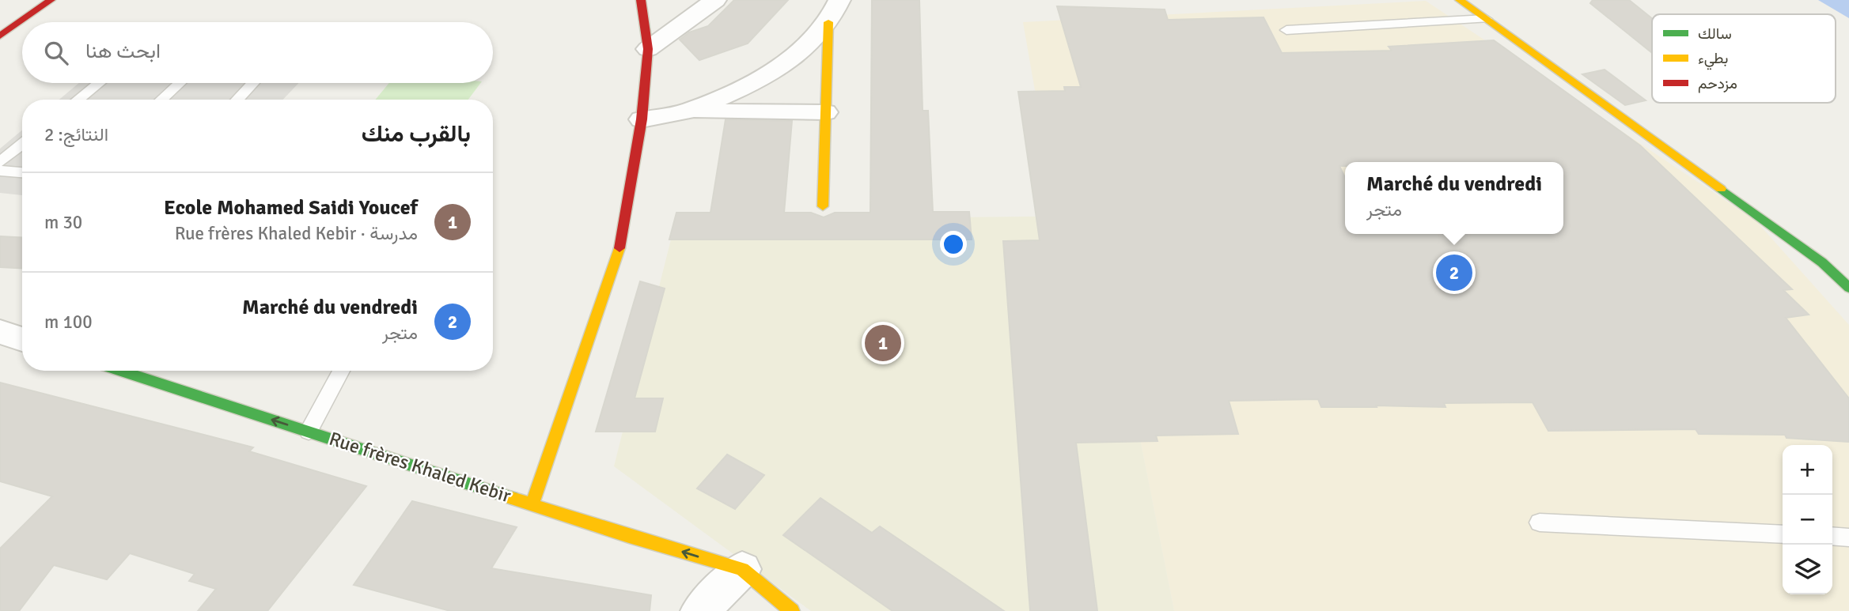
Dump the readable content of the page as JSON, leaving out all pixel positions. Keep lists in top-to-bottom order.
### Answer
{
  "streets": {
    "street": ["Rue frères Khaled Kebir"]
  },
  "one_way": ["Rue frères Khaled Kebir"],
  "legend": ["سالك", "بطيء", "مزدحم"],
  "page": {
    "search": "ابحث هنا",
    "heading": ["بالقرب منك", "النتائج: 2"],
    "popup": ["Marché du vendredi", "متجر"],
    "list": [
      {
        "mark": "1",
        "name": "Ecole Mohamed Saidi Youcef",
        "note": "مدرسة · Rue frères Khaled Kebir",
        "value": "30 m"
      },
      {
        "mark": "2",
        "name": "Marché du vendredi",
        "note": "متجر",
        "value": "100 m"
      }
    ],
    "pins": ["2", "1"],
    "map_buttons": ["+", "−"]
  }
}
